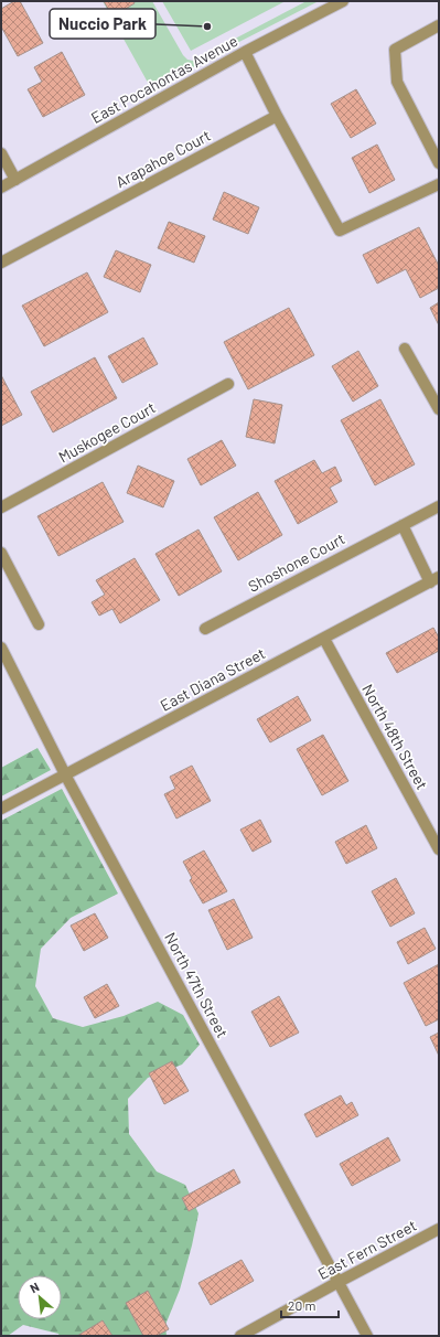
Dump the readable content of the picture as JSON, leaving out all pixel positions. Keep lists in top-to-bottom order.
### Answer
{
  "streets": {
    "street": [
      "East Pocahontas Avenue",
      "Arapahoe Court",
      "Muskogee Court",
      "Shoshone Court",
      "East Diana Street",
      "North 48th Street",
      "North 47th Street",
      "East Fern Street"
    ]
  },
  "crossings": [
    ["East Diana Street", "North 48th Street"],
    ["East Diana Street", "North 47th Street"],
    ["North 47th Street", "East Fern Street"]
  ],
  "places": ["Nuccio Park"],
  "scale_bar": "20 m",
  "north": "top left"
}
